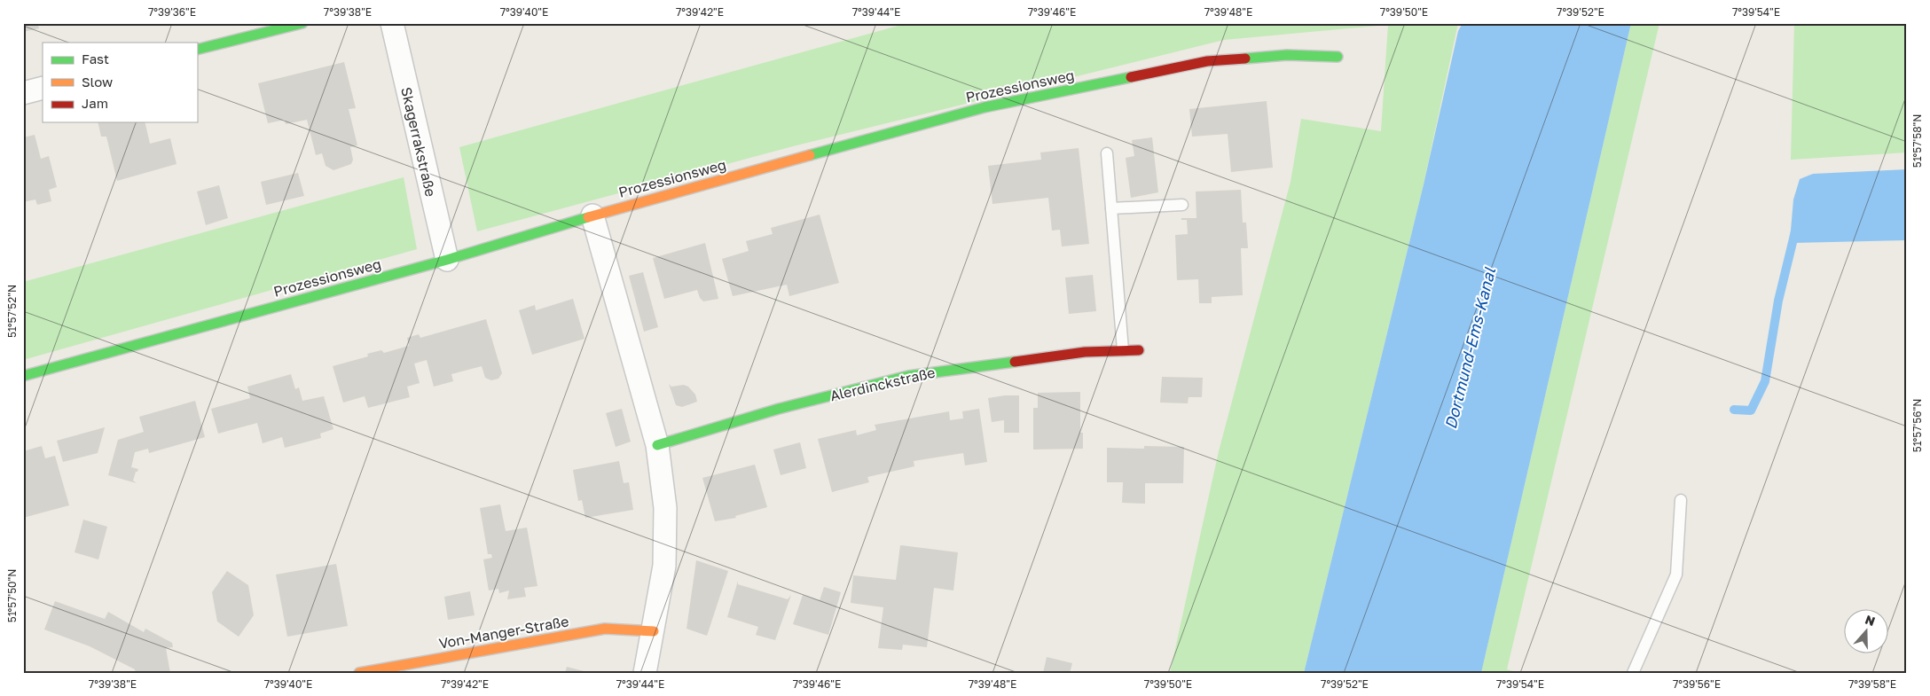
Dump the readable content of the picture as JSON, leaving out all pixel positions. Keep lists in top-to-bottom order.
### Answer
{
  "streets": {
    "street": [
      "Prozessionsweg",
      "Skagerrakstraße",
      "Alerdinckstraße",
      "Von-Manger-Straße"
    ]
  },
  "crossings": [
    ["Prozessionsweg", "Skagerrakstraße"]
  ],
  "water": ["Dortmund-Ems-Kanal"],
  "legend": ["Fast", "Slow", "Jam"],
  "north": "top",
  "coordinates": [
    "7°39'36\"E",
    "7°39'38\"E",
    "7°39'40\"E",
    "7°39'42\"E",
    "7°39'44\"E",
    "7°39'46\"E",
    "7°39'48\"E",
    "7°39'50\"E",
    "7°39'52\"E",
    "7°39'54\"E",
    "51°57'58\"N",
    "51°57'52\"N",
    "51°57'56\"N",
    "51°57'50\"N",
    "7°39'56\"E",
    "7°39'58\"E"
  ]
}
